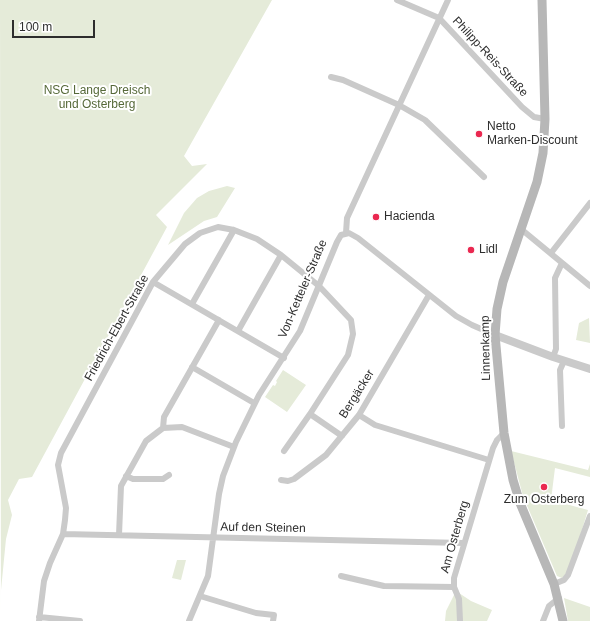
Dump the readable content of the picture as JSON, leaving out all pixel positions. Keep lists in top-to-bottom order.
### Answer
{
  "streets": {
    "main road": ["Linnenkamp"],
    "street": [
      "Philipp-Reis-Straße",
      "Von-Ketteler-Straße",
      "Friedrich-Ebert-Straße",
      "Bergäcker",
      "Auf den Steinen",
      "Am Osterberg"
    ]
  },
  "crossings": [
    ["Philipp-Reis-Straße", "Linnenkamp"],
    ["Von-Ketteler-Straße", "Friedrich-Ebert-Straße"],
    ["Von-Ketteler-Straße", "Linnenkamp"],
    ["Von-Ketteler-Straße", "Bergäcker"],
    ["Von-Ketteler-Straße", "Auf den Steinen"],
    ["Friedrich-Ebert-Straße", "Auf den Steinen"],
    ["Linnenkamp", "Am Osterberg"],
    ["Auf den Steinen", "Am Osterberg"]
  ],
  "parks": ["NSG Lange Dreisch und Osterberg"],
  "places": [
    "Netto Marken-Discount",
    "Hacienda",
    "Lidl",
    "Zum Osterberg"
  ],
  "scale_bar": "100 m"
}
